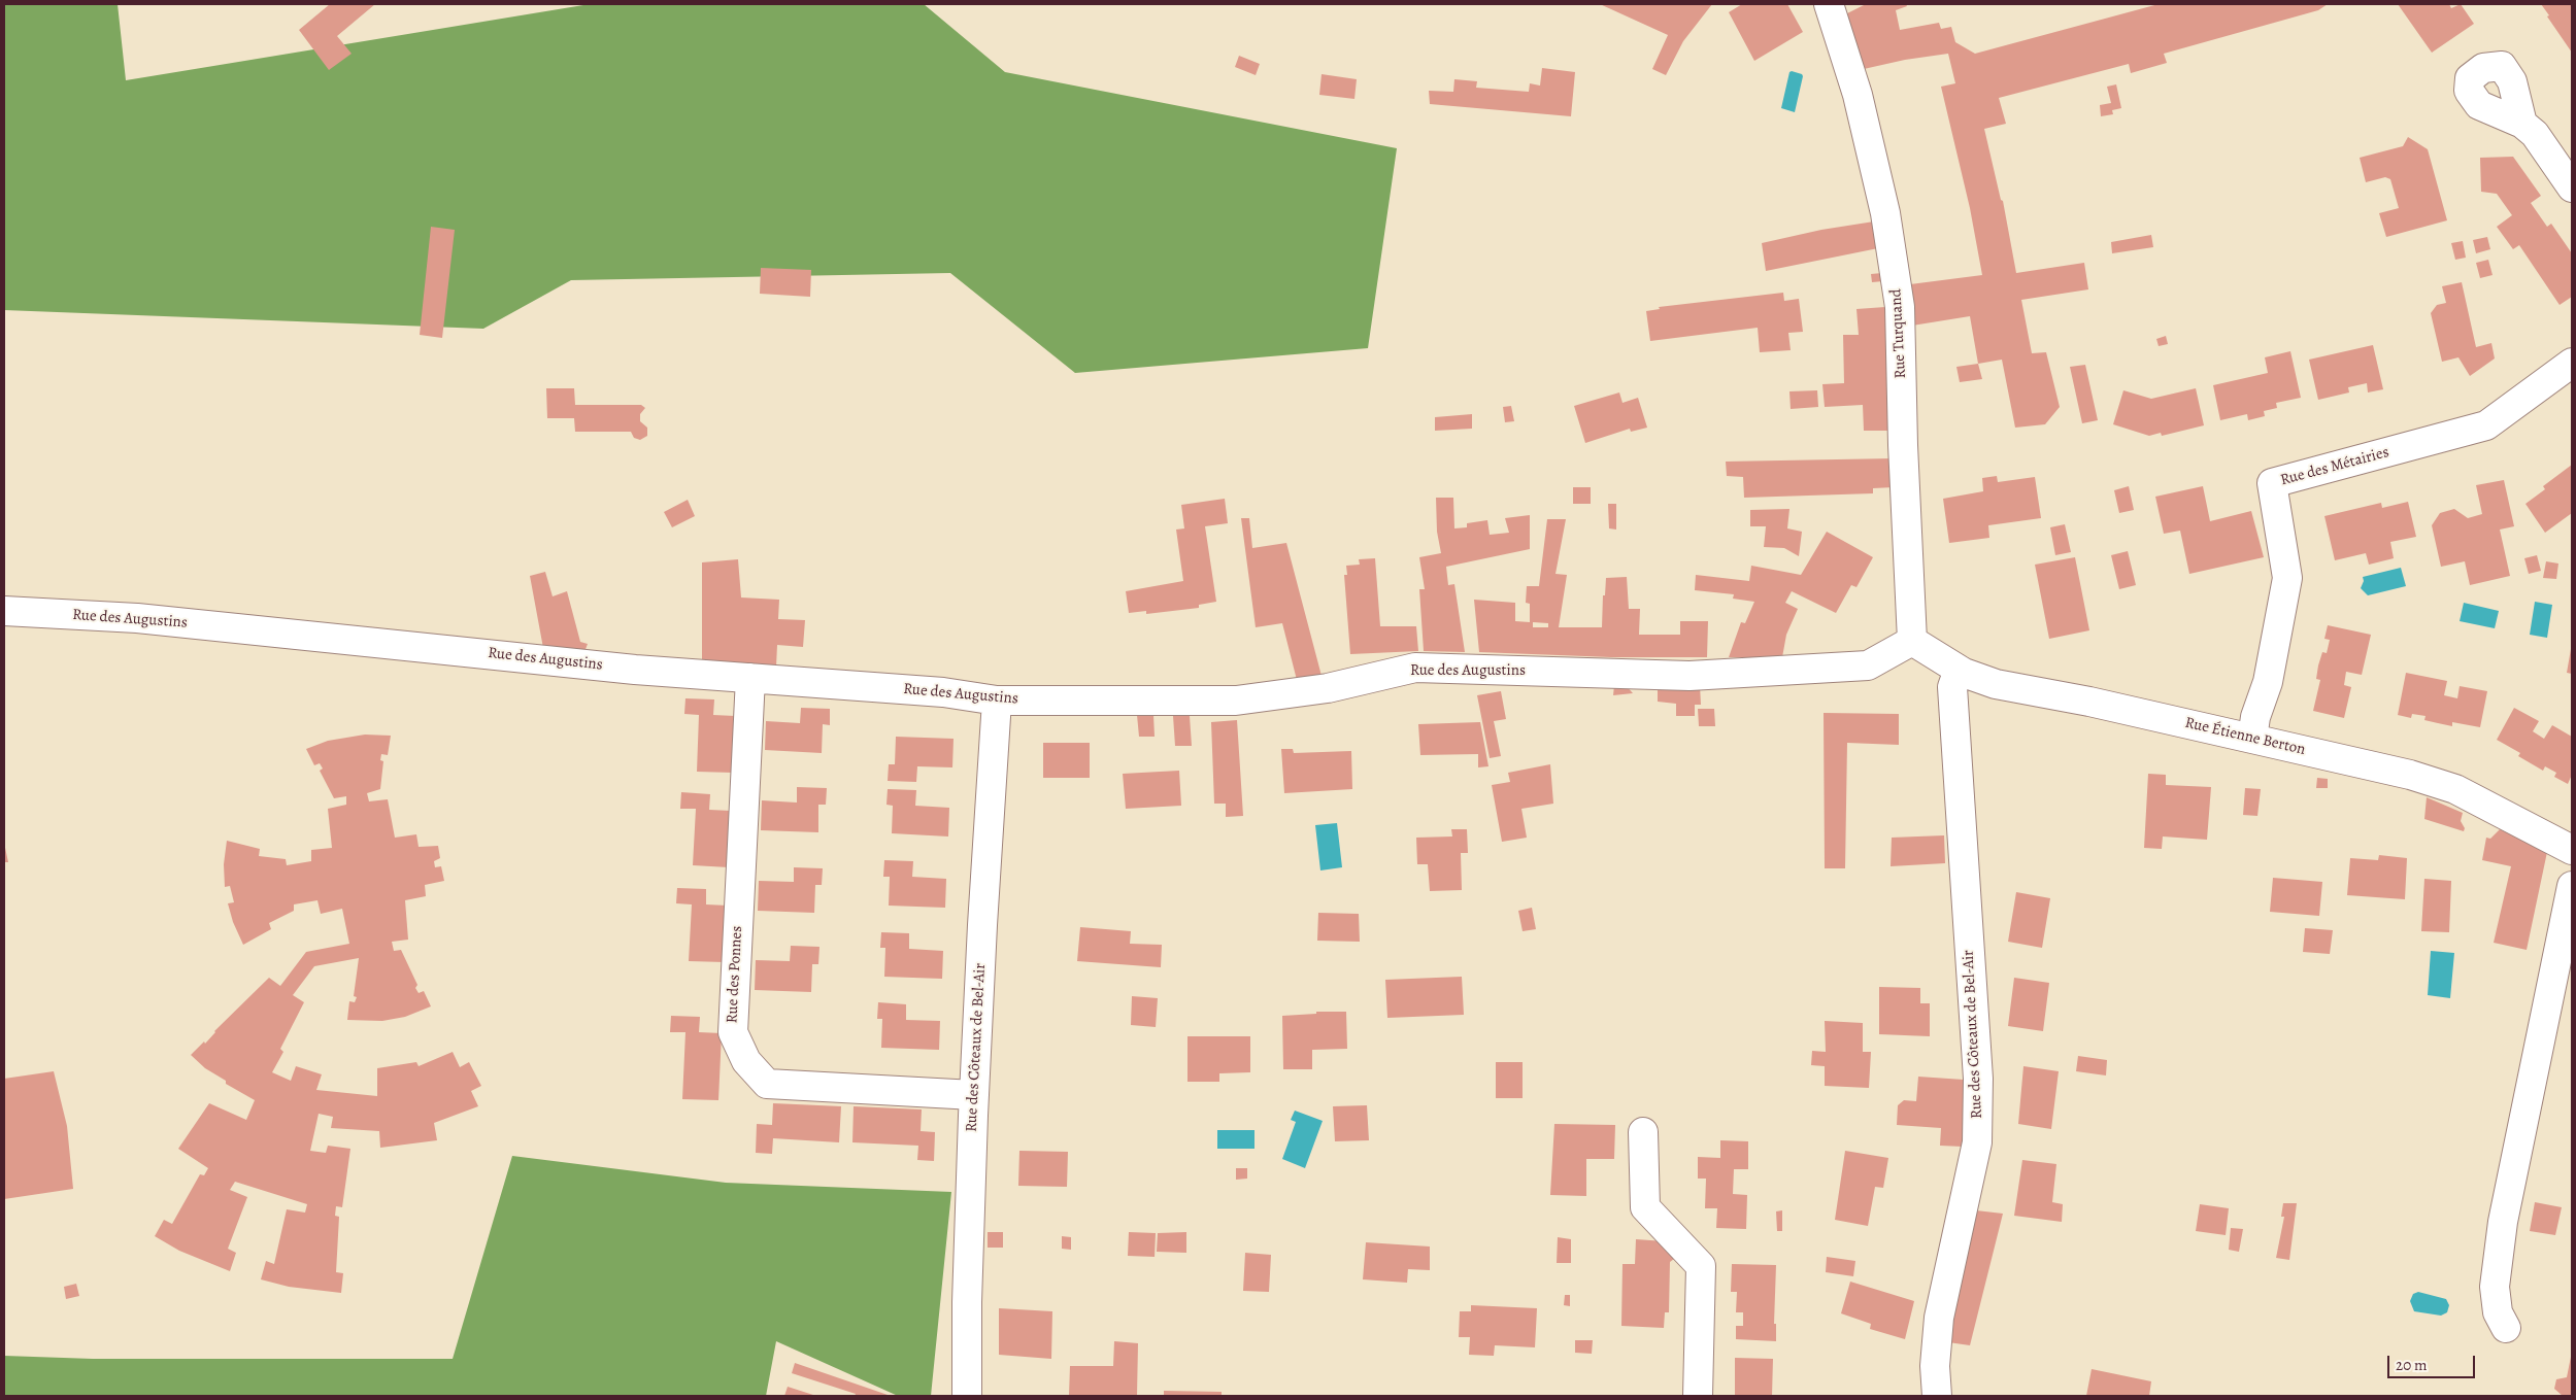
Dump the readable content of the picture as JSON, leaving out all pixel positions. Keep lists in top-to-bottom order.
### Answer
{
  "streets": {
    "street": [
      "Rue Turquand",
      "Rue des Métairies",
      "Rue des Augustins",
      "Rue Étienne Berton",
      "Rue des Ponnes",
      "Rue des Côteaux de Bel-Air"
    ]
  },
  "crossings": [
    ["Rue Turquand", "Rue des Augustins"],
    ["Rue Turquand", "Rue Étienne Berton"],
    ["Rue des Métairies", "Rue Étienne Berton"],
    ["Rue des Augustins", "Rue Étienne Berton"],
    ["Rue des Augustins", "Rue des Ponnes"],
    ["Rue des Augustins", "Rue des Côteaux de Bel-Air"],
    ["Rue Étienne Berton", "Rue des Côteaux de Bel-Air"],
    ["Rue des Ponnes", "Rue des Côteaux de Bel-Air"]
  ],
  "scale_bar": "20 m"
}
